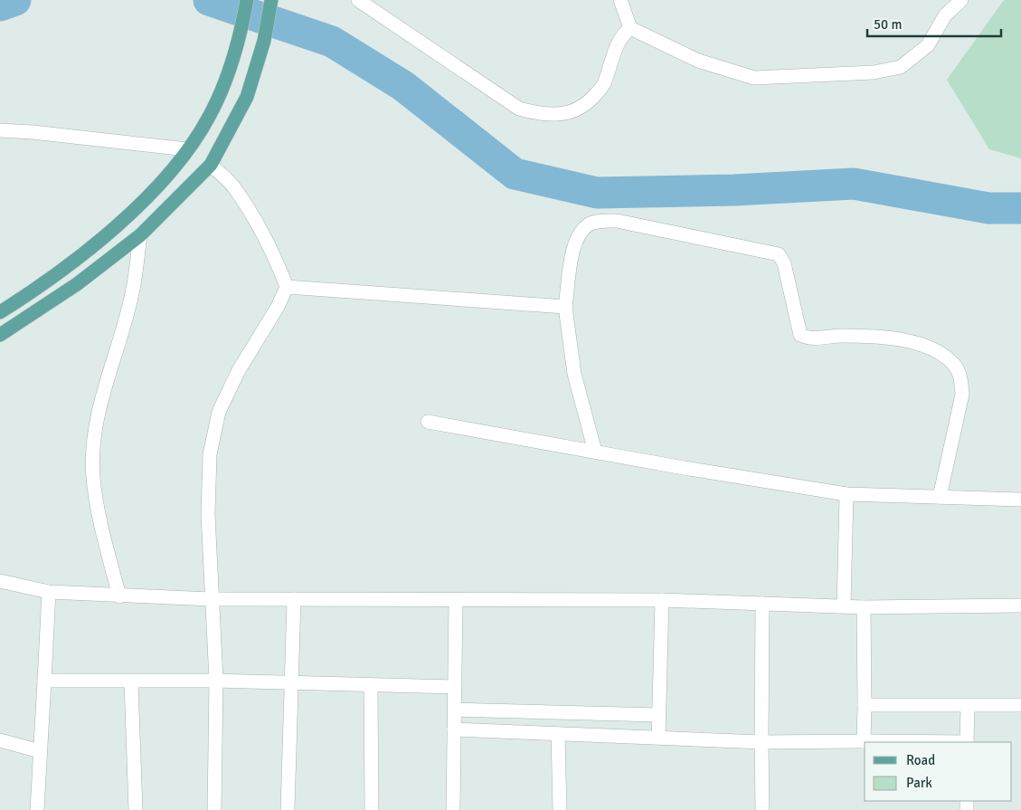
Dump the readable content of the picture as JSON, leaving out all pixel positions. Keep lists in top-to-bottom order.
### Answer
{
  "legend": ["Road", "Park"],
  "scale_bar": "50 m"
}
